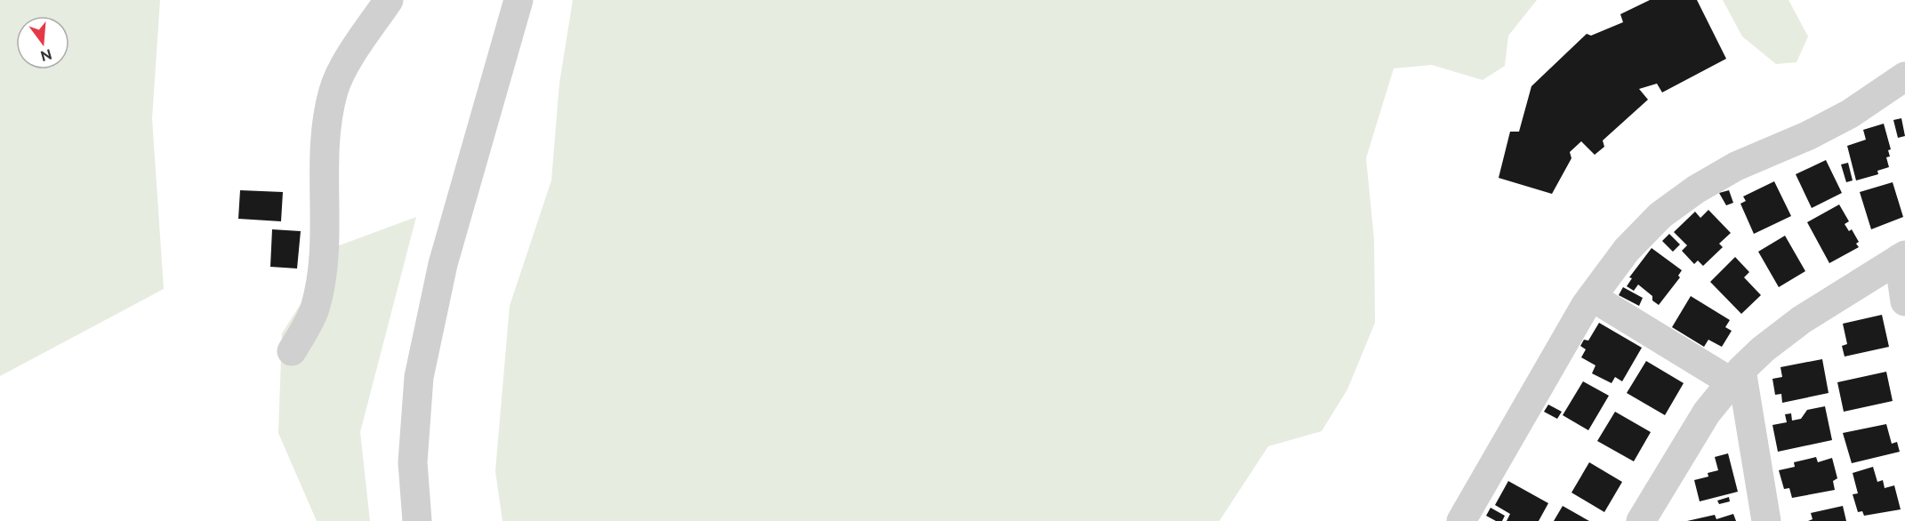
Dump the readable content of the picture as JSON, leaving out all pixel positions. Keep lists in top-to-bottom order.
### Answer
{
  "north": "bottom"
}
